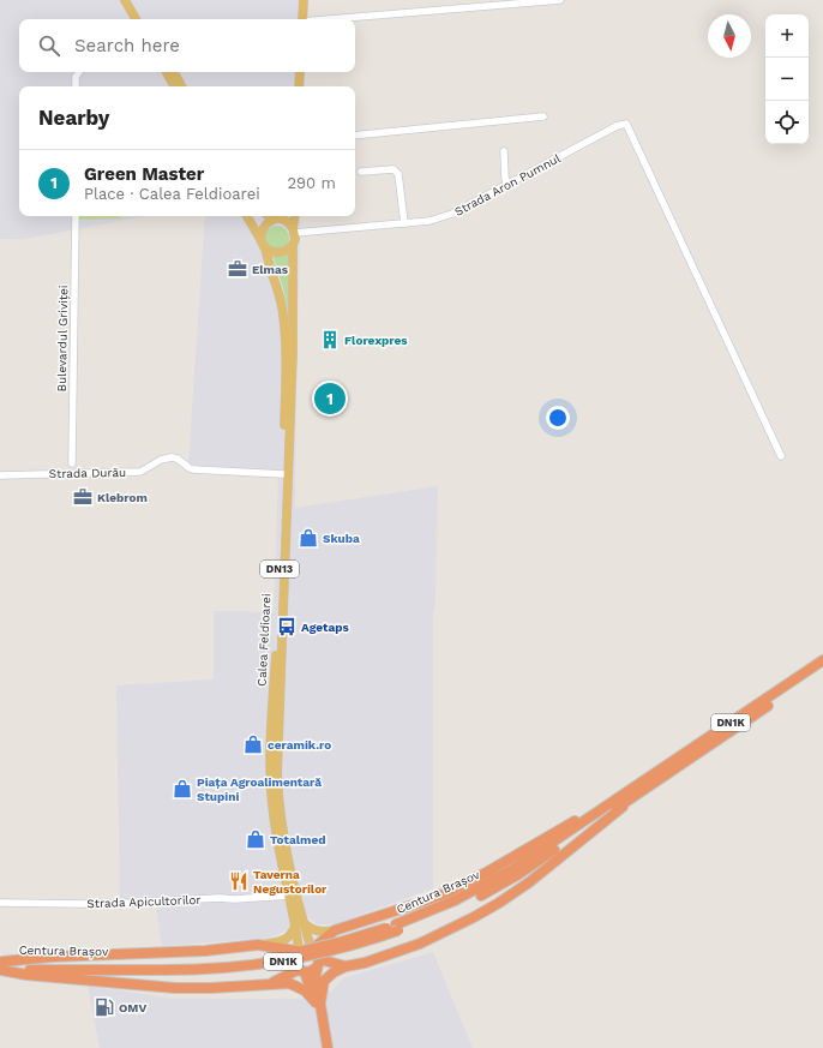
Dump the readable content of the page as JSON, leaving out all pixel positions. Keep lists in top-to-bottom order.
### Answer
{
  "streets": {
    "highway": ["DN13", "DN1K", "Centura Brașov"],
    "main road": ["Calea Feldioarei"],
    "street": [
      "Strada Aron Pumnul",
      "Bulevardul Griviței",
      "Strada Durău",
      "Strada Apicultorilor"
    ]
  },
  "crossings": [
    ["Strada Aron Pumnul", "DN13"],
    ["Strada Aron Pumnul", "Calea Feldioarei"],
    ["Strada Durău", "Calea Feldioarei"],
    ["DN13", "Calea Feldioarei"],
    ["Calea Feldioarei", "Strada Apicultorilor"]
  ],
  "places": {
    "office": ["Elmas", "Klebrom"],
    "building": ["Florexpres"],
    "shop": [
      "Skuba",
      "ceramik.ro",
      "Piața Agroalimentară Stupini",
      "Totalmed"
    ],
    "bus stop": ["Agetaps"],
    "restaurant": ["Taverna Negustorilor"],
    "fuel station": ["OMV"]
  },
  "north": "bottom",
  "page": {
    "map_buttons": ["+", "−"],
    "search": "Search here",
    "heading": "Nearby",
    "list": [
      {
        "mark": "1",
        "name": "Green Master",
        "note": "Place · Calea Feldioarei",
        "value": "290 m"
      }
    ],
    "pins": "1"
  }
}
